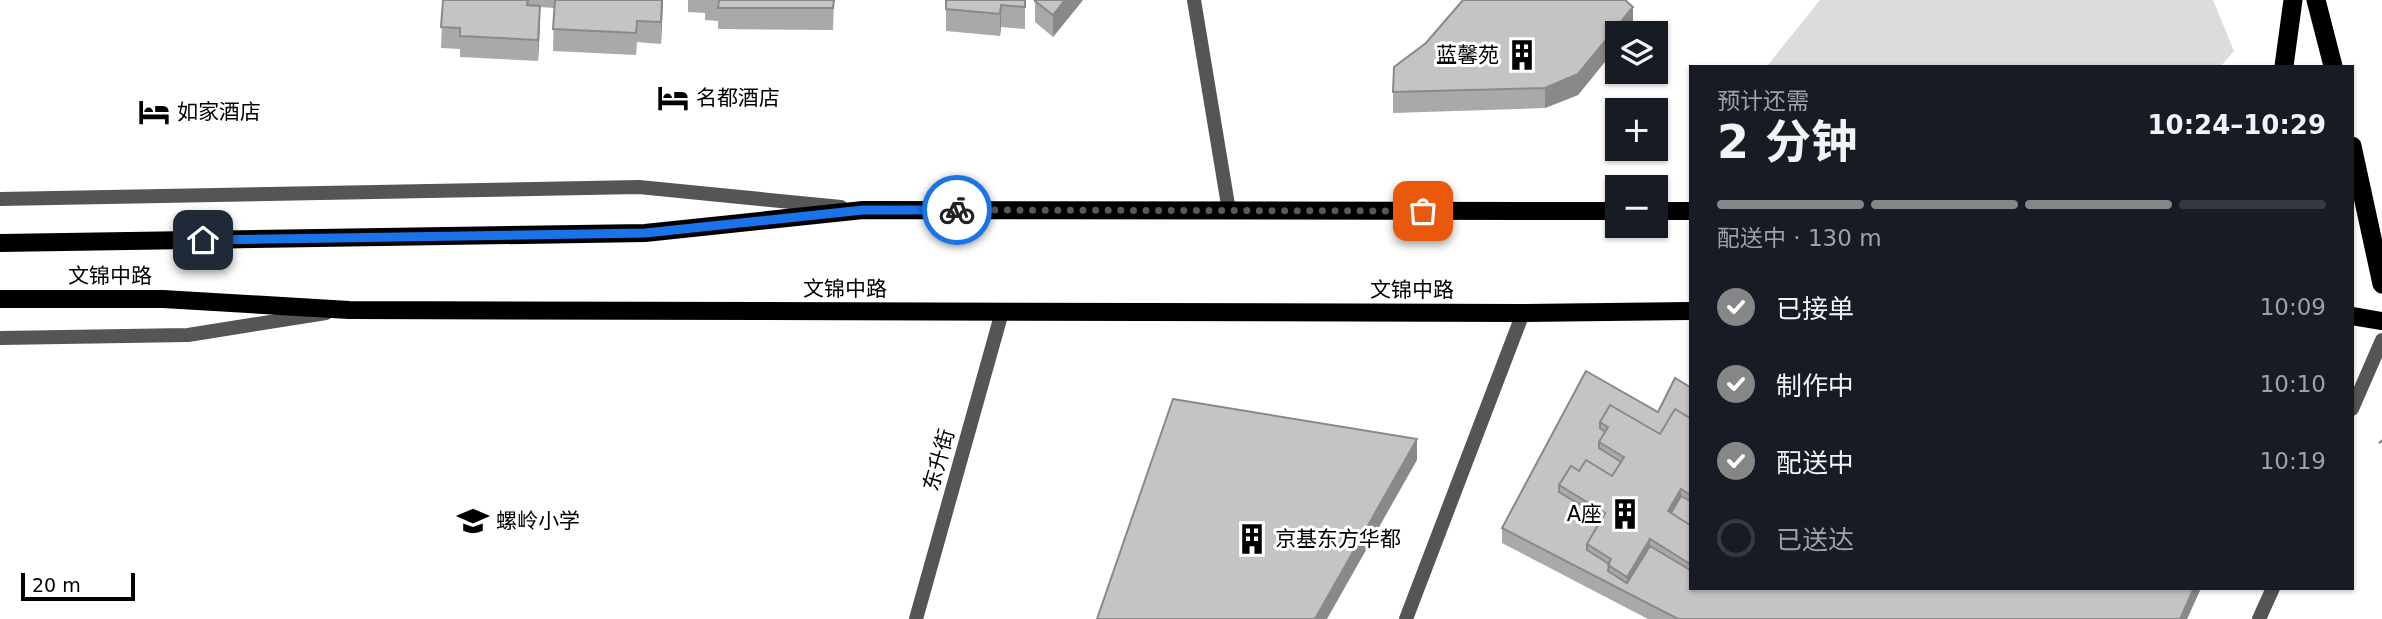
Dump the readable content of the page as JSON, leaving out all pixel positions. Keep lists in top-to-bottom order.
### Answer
{
  "streets": {
    "main road": ["文锦中路"],
    "street": ["东升街"]
  },
  "crossings": [
    ["文锦中路", "东升街"]
  ],
  "places": {
    "building": ["蓝馨苑", "A座", "京基东方华都"],
    "hotel": ["名都酒店", "如家酒店"],
    "school or university": ["螺岭小学"]
  },
  "scale_bar": "20 m",
  "page": {
    "map_buttons": ["+", "−"],
    "heading": ["2 分钟", "预计还需", "10:24–10:29"],
    "bar": "配送中 · 130 m",
    "list": [
      ["已接单", "10:09"],
      ["制作中", "10:10"],
      ["配送中", "10:19"],
      "已送达"
    ],
    "scale": "20 m"
  }
}
